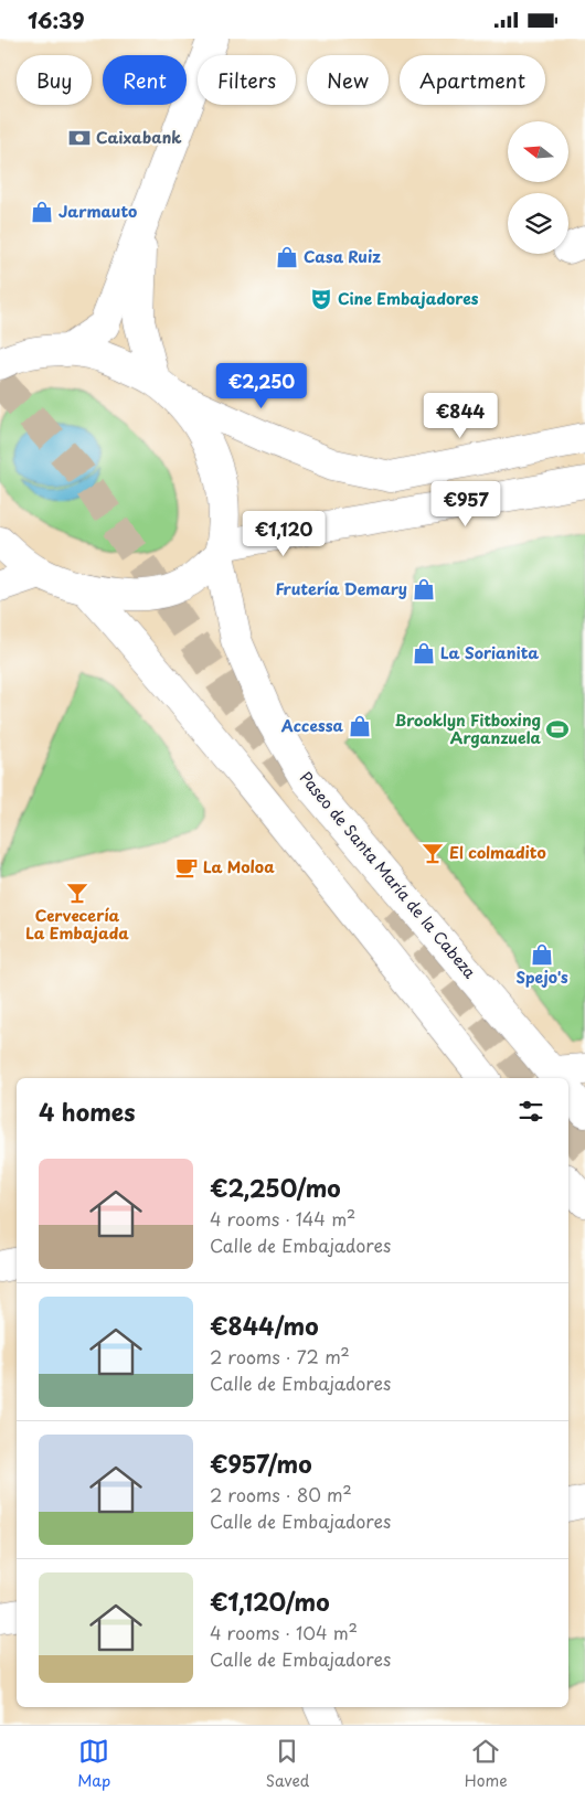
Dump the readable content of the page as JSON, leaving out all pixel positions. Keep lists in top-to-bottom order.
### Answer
{
  "streets": {
    "main road": ["Paseo de Santa María de la Cabeza"]
  },
  "places": {
    "bank": ["Caixabank"],
    "shop": [
      "Jarmauto",
      "Casa Ruiz",
      "Frutería Demary",
      "La Sorianita",
      "Accessa",
      "Spejo's"
    ],
    "theatre": ["Cine Embajadores"],
    "sports": ["Brooklyn Fitboxing Arganzuela"],
    "bar": ["El colmadito", "Cervecería La Embajada"],
    "cafe": ["La Moloa"]
  },
  "north": "left",
  "page": {
    "status": "16:39",
    "chip": [
      "Buy",
      "Rent",
      "Filters",
      "New",
      "Apartment"
    ],
    "price": [
      "€2,250",
      "€844",
      "€957",
      "€1,120"
    ],
    "heading": "4 homes",
    "list": [
      {
        "name": "€2,250/mo",
        "note": "4 rooms · 144 m² · Calle de Embajadores"
      },
      {
        "name": "€844/mo",
        "note": "2 rooms · 72 m² · Calle de Embajadores"
      },
      {
        "name": "€957/mo",
        "note": "2 rooms · 80 m² · Calle de Embajadores"
      },
      {
        "name": "€1,120/mo",
        "note": "4 rooms · 104 m² · Calle de Embajadores"
      }
    ],
    "tabs": ["Map", "Saved", "Home"]
  }
}
